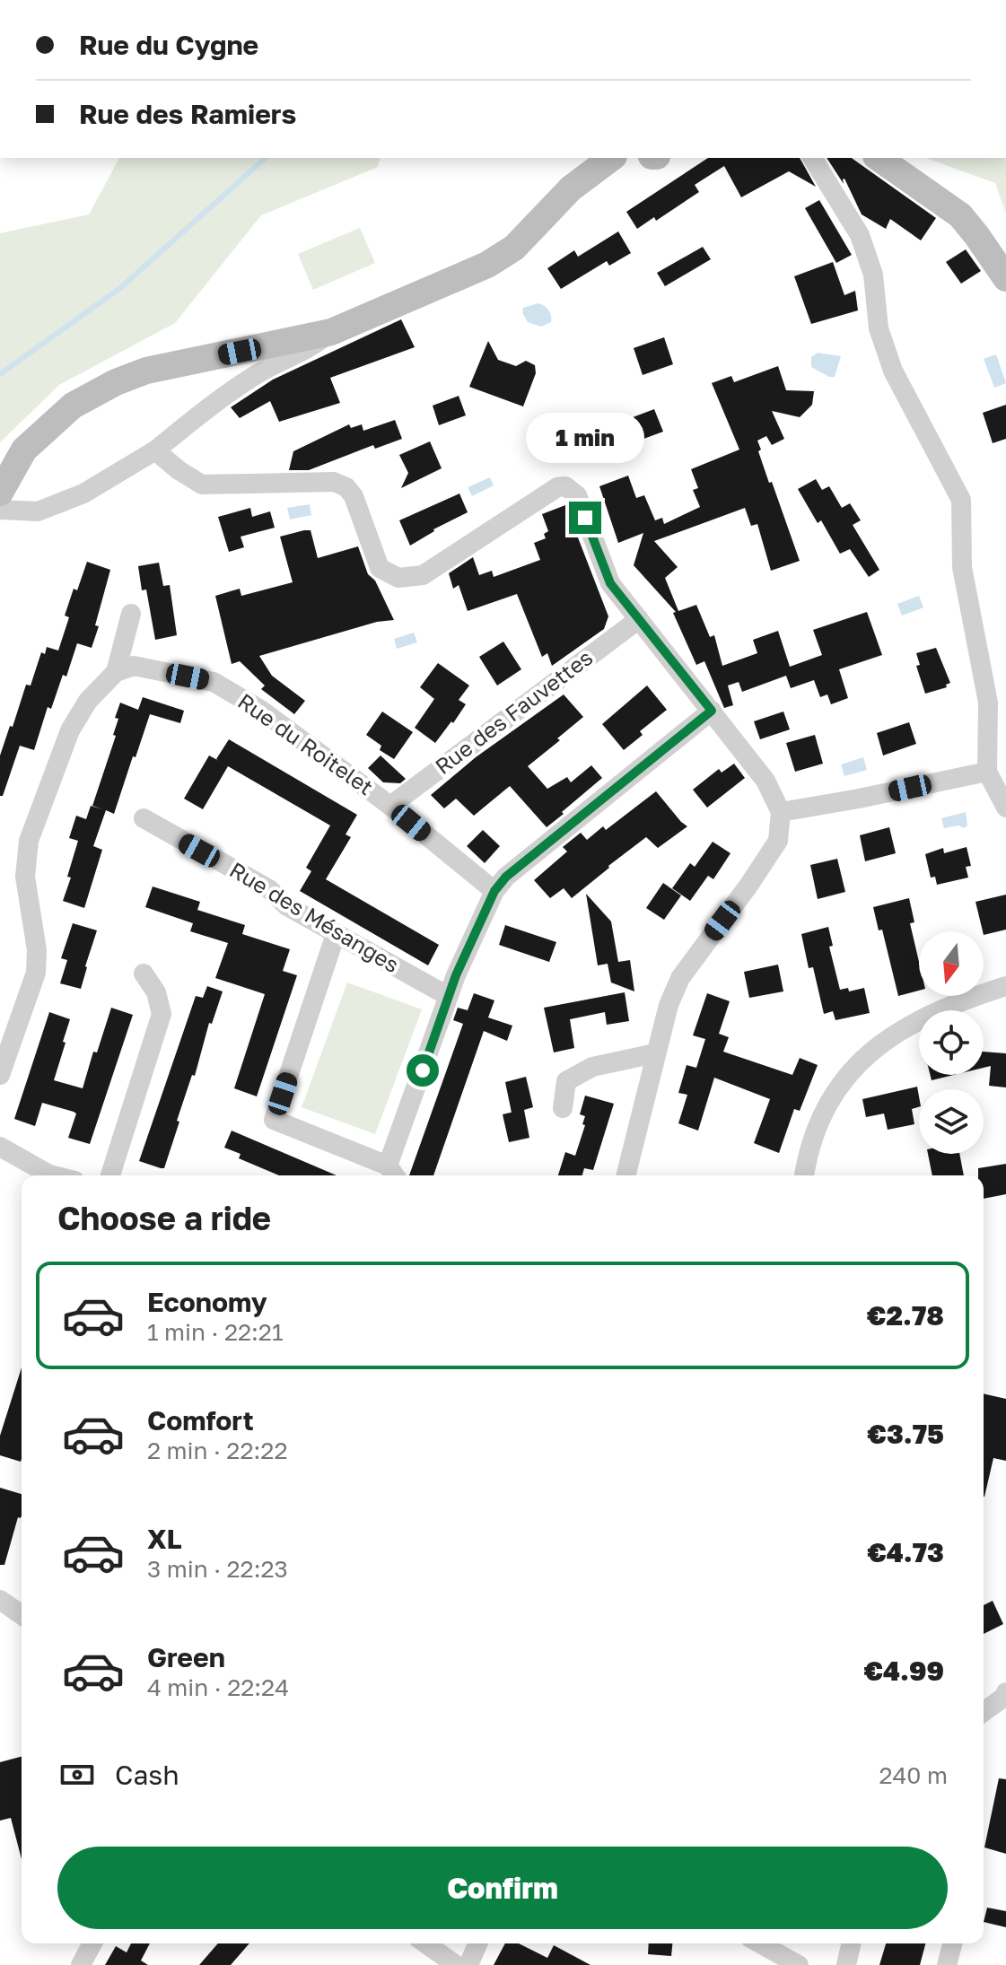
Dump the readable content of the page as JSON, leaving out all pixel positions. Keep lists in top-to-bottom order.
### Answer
{
  "streets": {
    "street": ["Rue des Fauvettes", "Rue du Roitelet", "Rue des Mésanges"]
  },
  "crossings": [
    ["Rue des Fauvettes", "Rue du Roitelet"]
  ],
  "north": "bottom",
  "page": {
    "banner": ["Rue du Cygne", "Rue des Ramiers"],
    "bubble": "1 min",
    "heading": "Choose a ride",
    "list": [
      {
        "name": "Economy",
        "note": "1 min · 22:21",
        "value": "€2.78"
      },
      {
        "name": "Comfort",
        "note": "2 min · 22:22",
        "value": "€3.75"
      },
      {
        "name": "XL",
        "note": "3 min · 22:23",
        "value": "€4.73"
      },
      {
        "name": "Green",
        "note": "4 min · 22:24",
        "value": "€4.99"
      }
    ],
    "pay": ["Cash", "240 m"],
    "buttons": "Confirm"
  }
}
